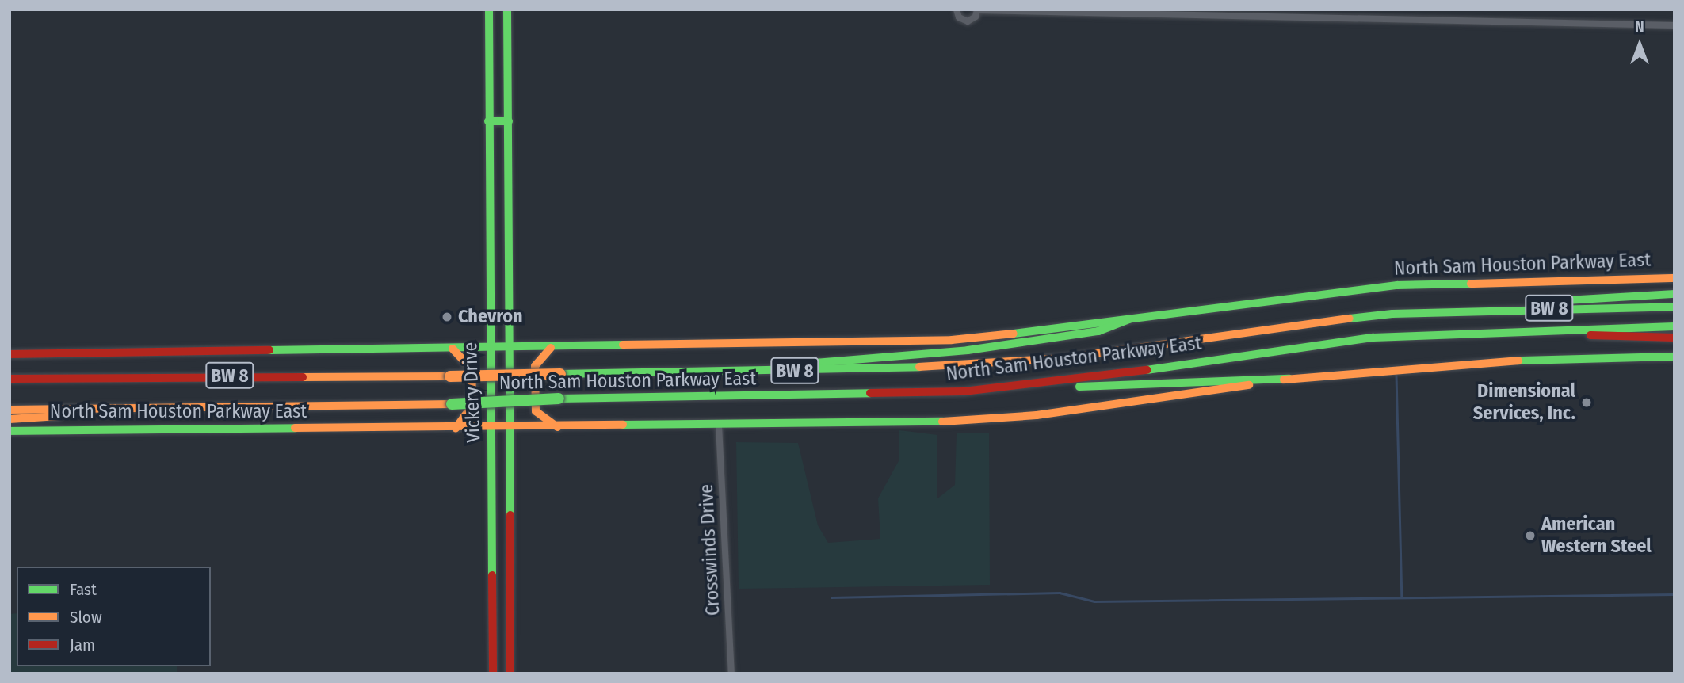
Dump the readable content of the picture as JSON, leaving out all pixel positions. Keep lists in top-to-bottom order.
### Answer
{
  "streets": {
    "main road": ["North Sam Houston Parkway East", "BW 8", "Vickery Drive"],
    "street": ["Crosswinds Drive"]
  },
  "crossings": [
    ["North Sam Houston Parkway East", "Vickery Drive"],
    ["North Sam Houston Parkway East", "Crosswinds Drive"]
  ],
  "places": ["Chevron", "Dimensional Services, Inc.", "American Western Steel"],
  "legend": ["Fast", "Slow", "Jam"],
  "north": "top"
}
